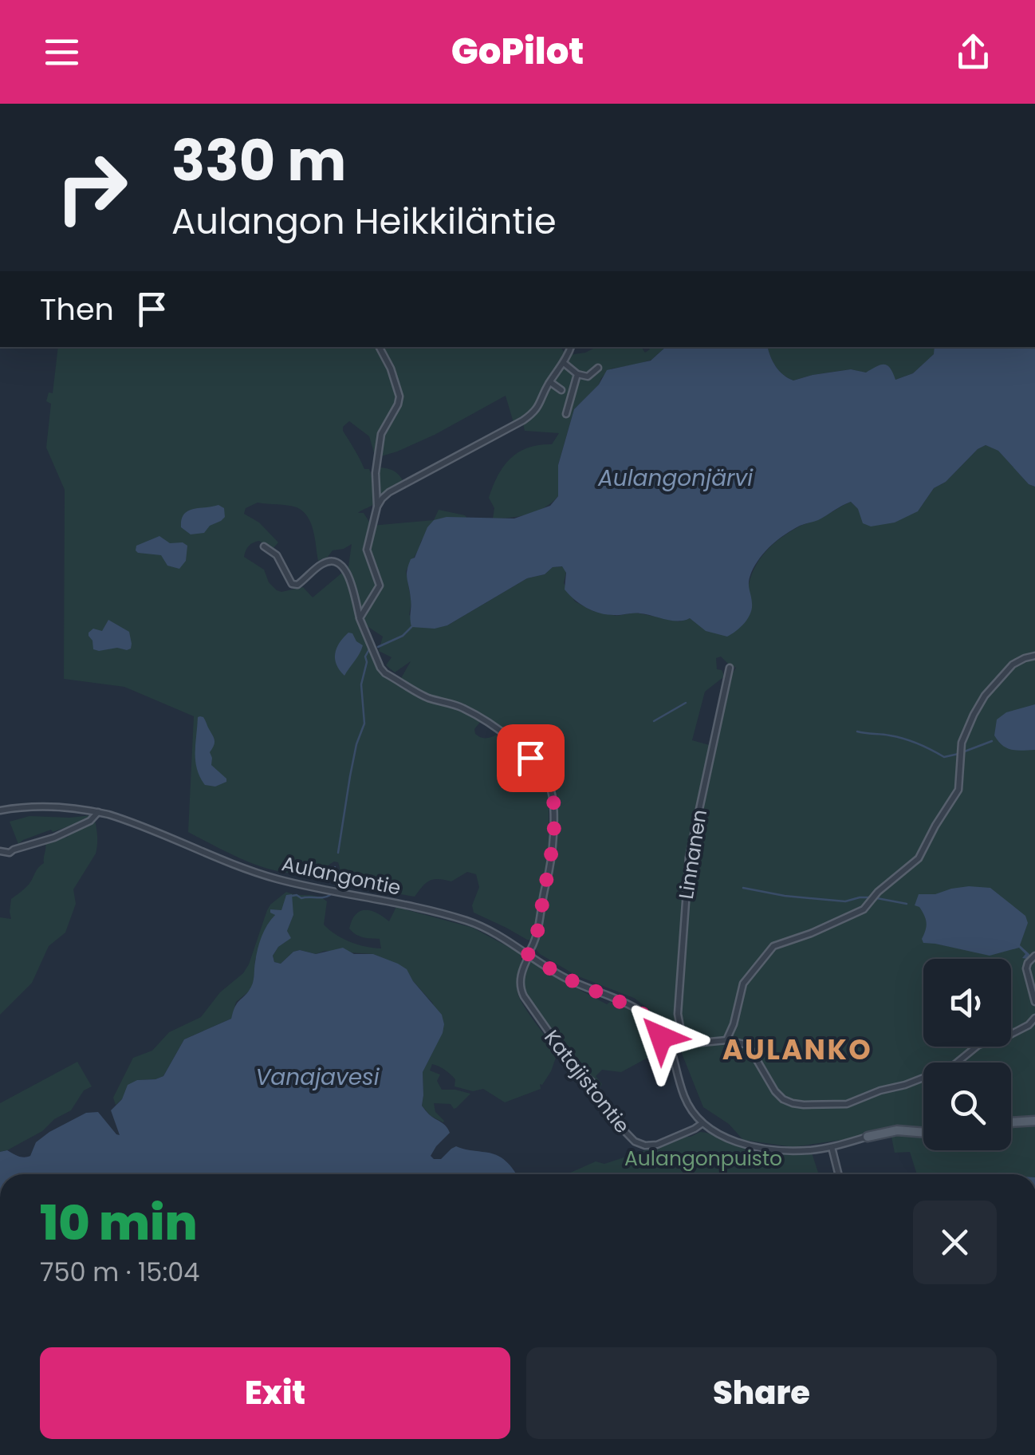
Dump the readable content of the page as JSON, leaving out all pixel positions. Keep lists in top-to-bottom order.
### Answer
{
  "streets": {
    "street": ["Linnanen", "Aulangontie", "Katajistontie"]
  },
  "crossings": [
    ["Aulangontie", "Katajistontie"]
  ],
  "districts": ["AULANKO"],
  "water": ["Aulangonjärvi", "Vanajavesi"],
  "parks": ["Aulangonpuisto"],
  "page": {
    "header": "GoPilot",
    "turn": ["330 m", "Aulangon Heikkiläntie"],
    "then": "Then",
    "heading": ["10 min", "750 m · 15:04"],
    "buttons": ["Exit", "Share"]
  }
}
